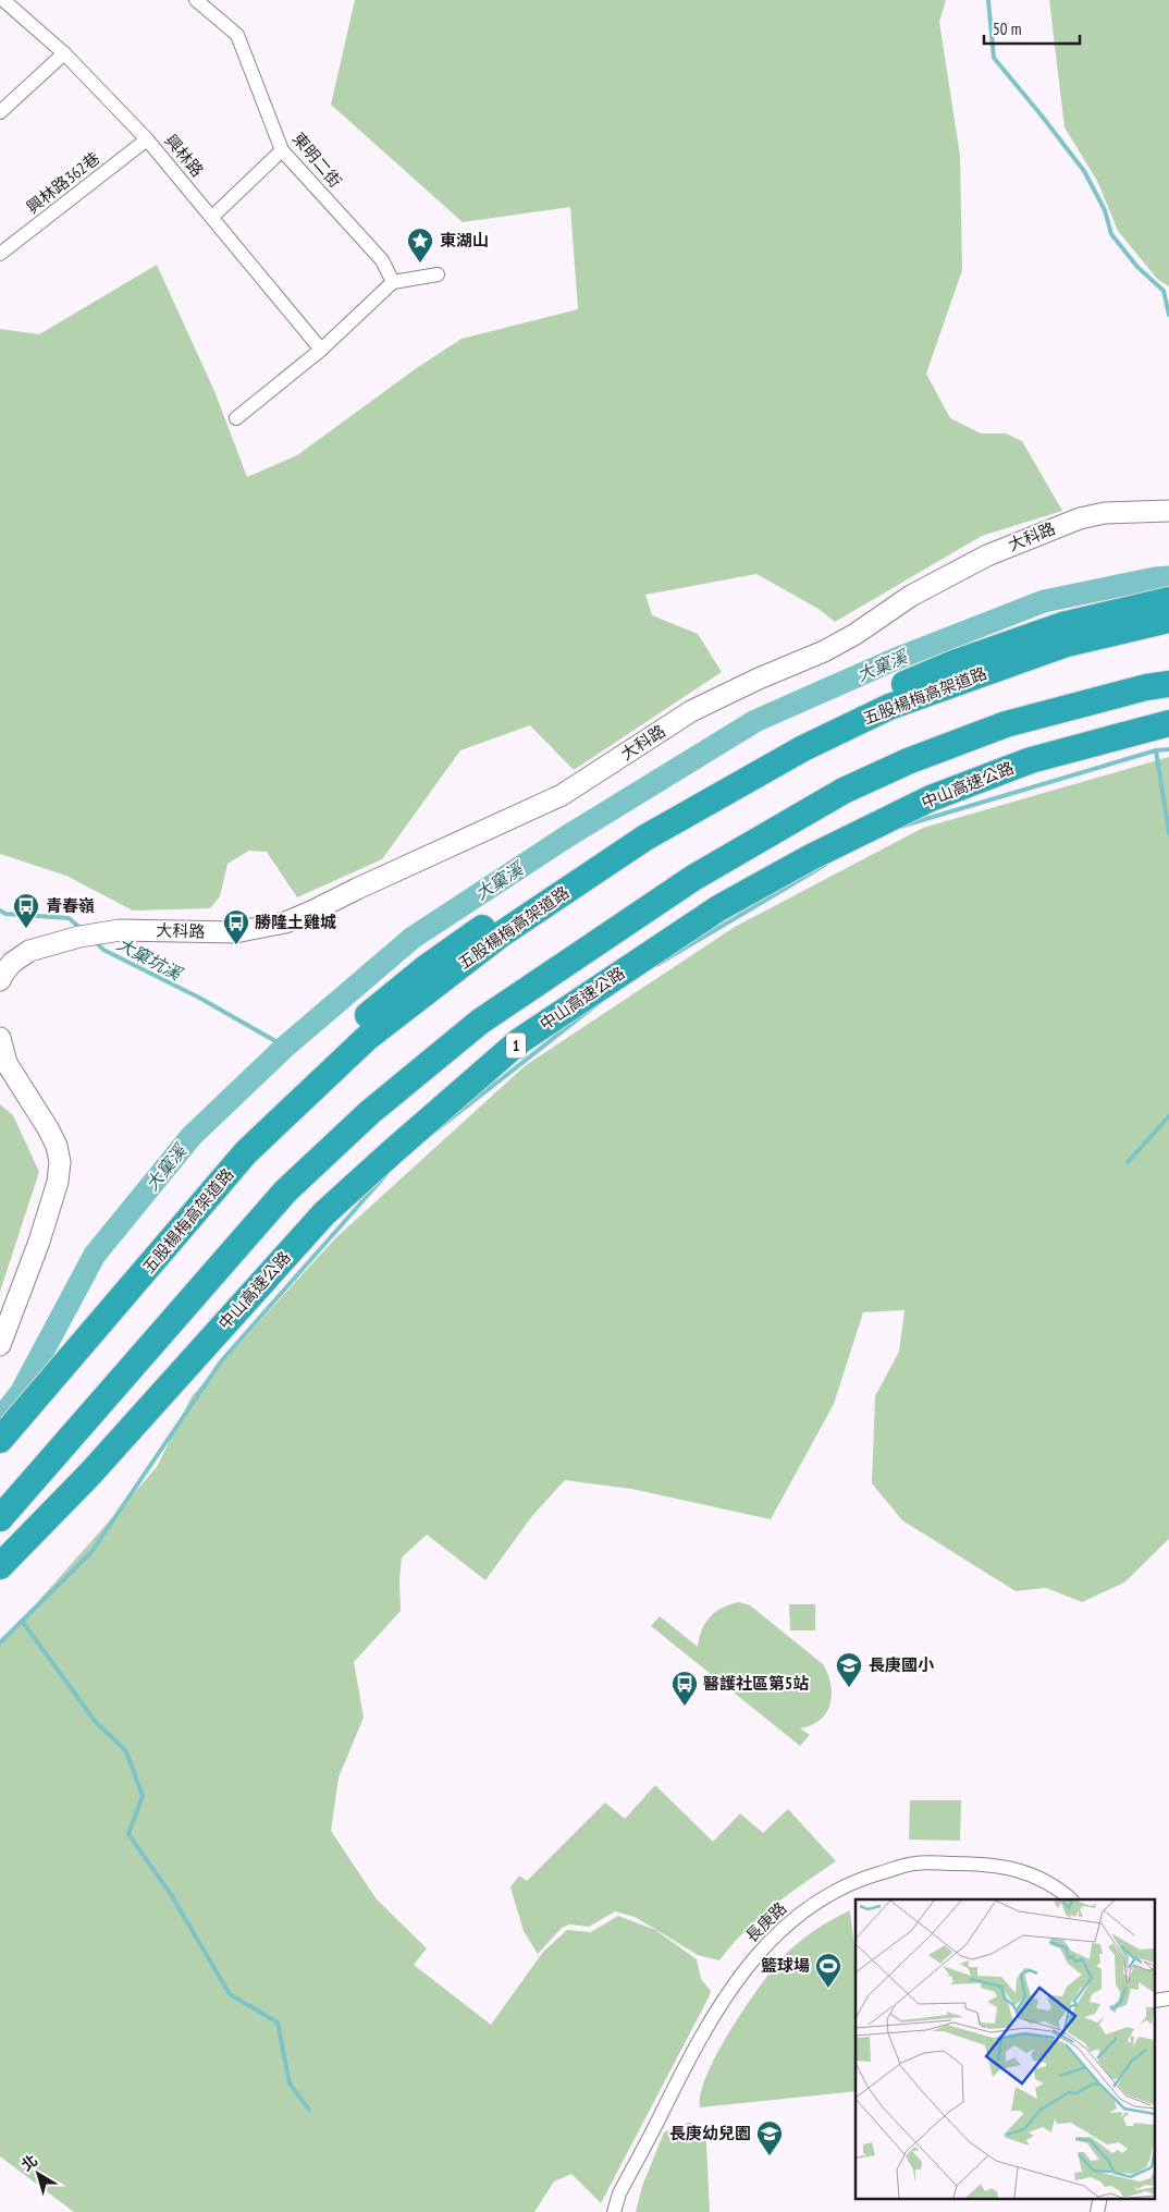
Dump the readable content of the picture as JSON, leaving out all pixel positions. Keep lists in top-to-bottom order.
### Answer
{
  "streets": {
    "highway": ["五股楊梅高架道路", "中山高速公路", "1"],
    "street": [
      "興林路",
      "東明二街",
      "興林路362巷",
      "大科路",
      "長庚路"
    ]
  },
  "crossings": [
    ["興林路", "興林路362巷"]
  ],
  "water": ["大窠溪", "大窠坑溪"],
  "places": {
    "place": ["東湖山"],
    "bus stop": ["青春嶺", "勝隆土雞城", "醫護社區第5站"],
    "school or university": ["長庚國小", "長庚幼兒園"],
    "sports": ["籃球場"]
  },
  "scale_bar": "50 m",
  "north": "top left"
}
